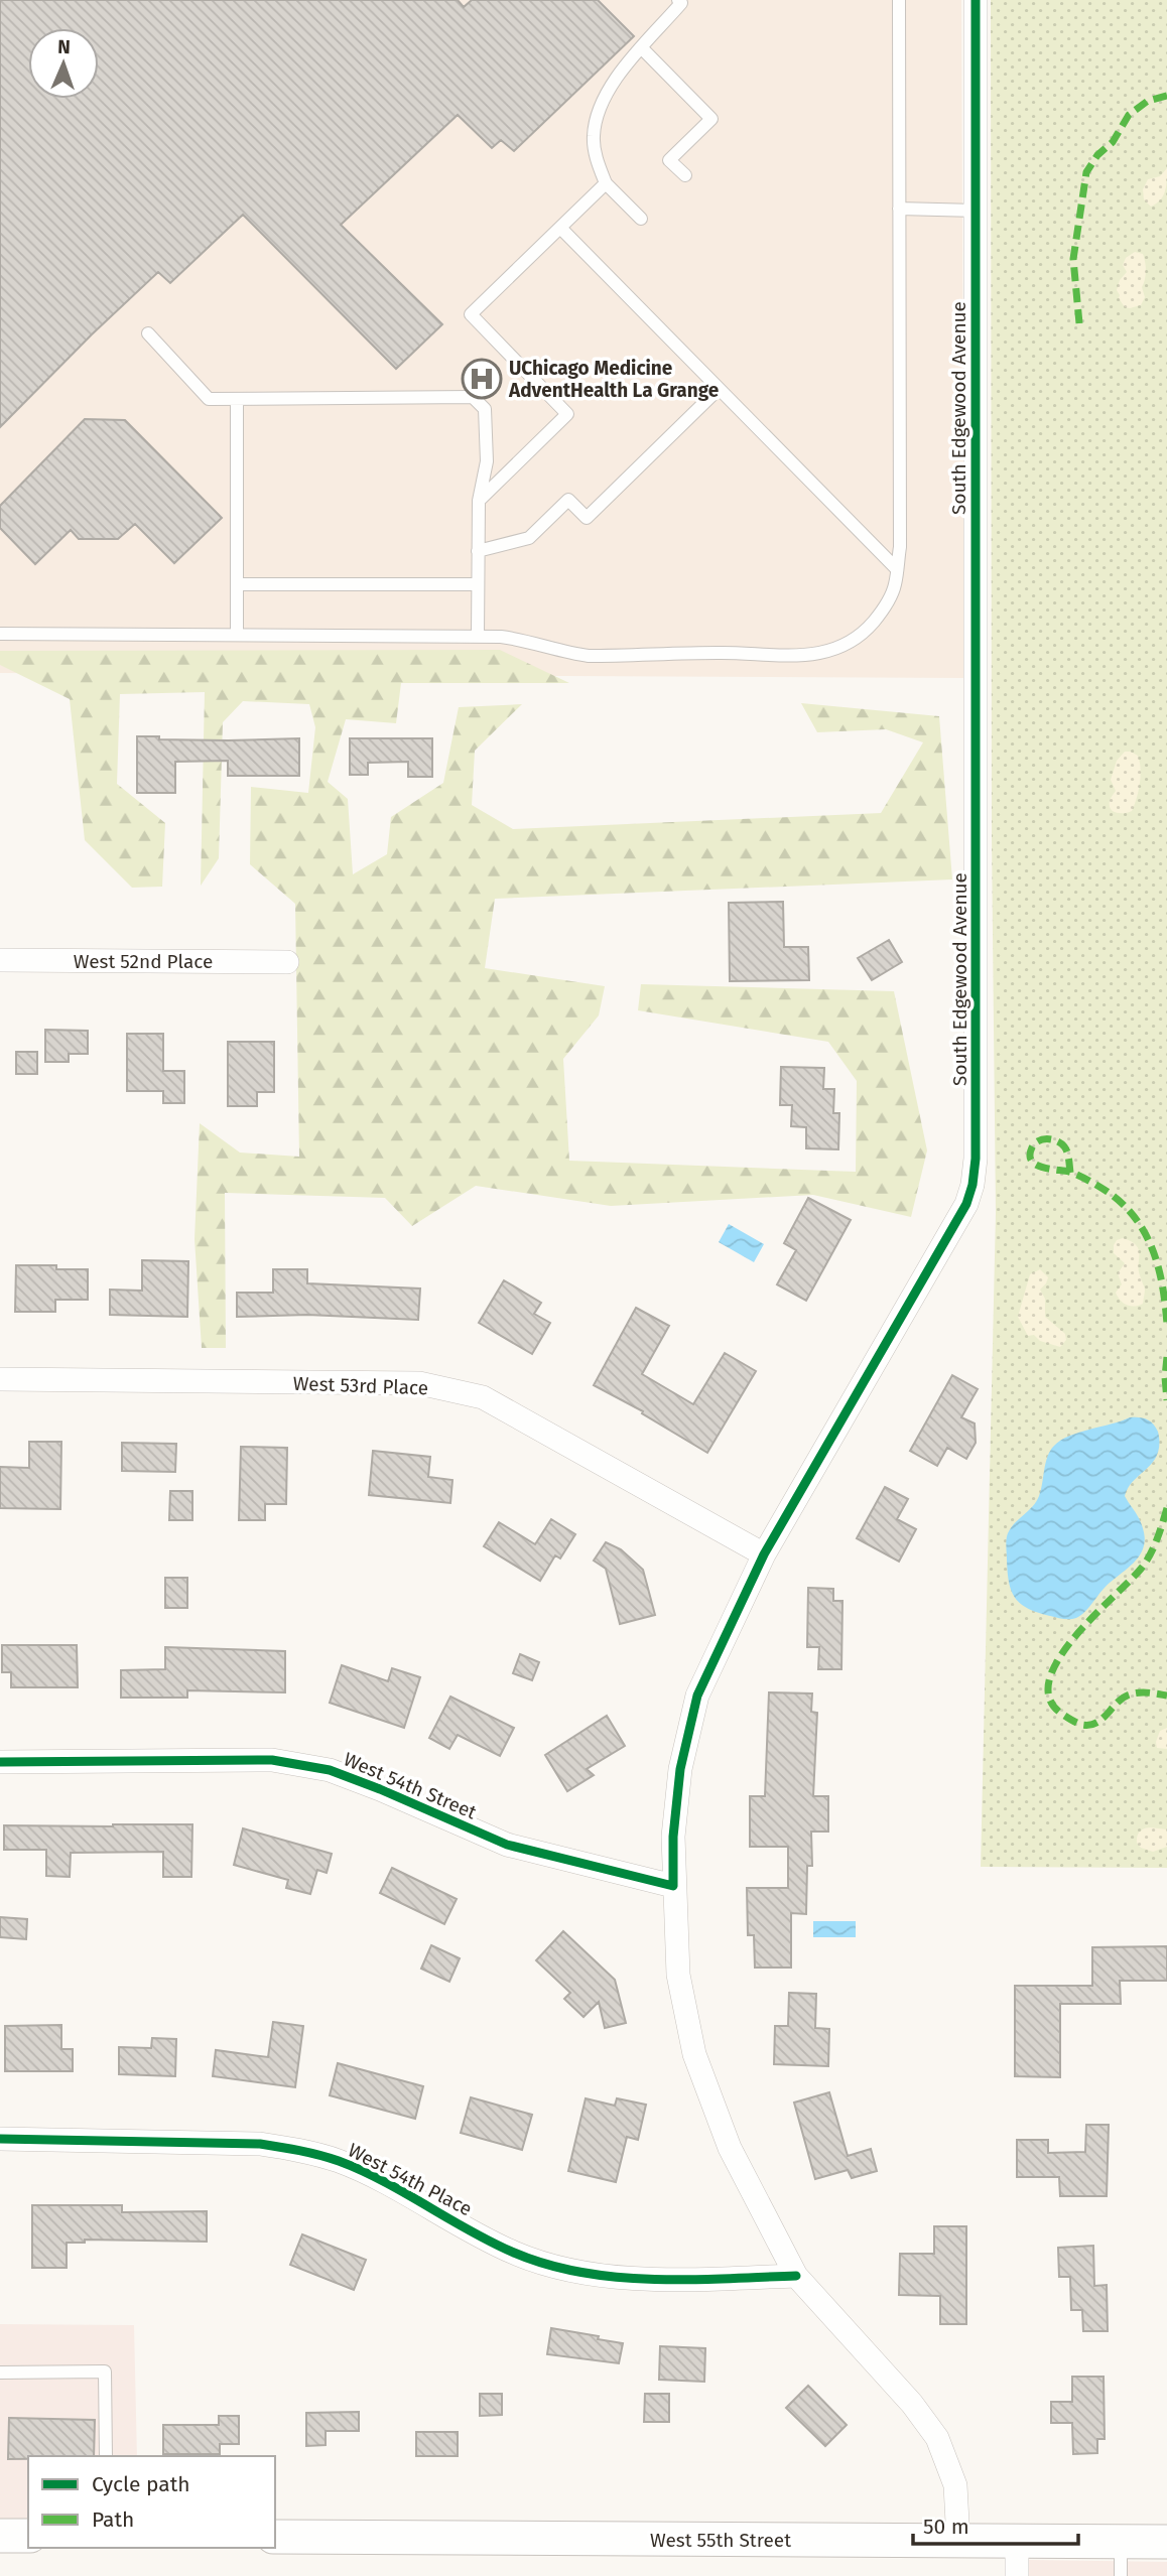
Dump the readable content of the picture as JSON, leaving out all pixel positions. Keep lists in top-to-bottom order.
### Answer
{
  "streets": {
    "main road": ["West 55th Street"],
    "street": [
      "South Edgewood Avenue",
      "West 52nd Place",
      "West 53rd Place",
      "West 54th Street",
      "West 54th Place"
    ]
  },
  "crossings": [
    ["South Edgewood Avenue", "West 53rd Place"],
    ["South Edgewood Avenue", "West 54th Street"],
    ["South Edgewood Avenue", "West 54th Place"],
    ["South Edgewood Avenue", "West 55th Street"]
  ],
  "places": {
    "hospital": ["UChicago Medicine AdventHealth La Grange"]
  },
  "legend": ["Cycle path", "Path"],
  "scale_bar": "50 m",
  "north": "top"
}
